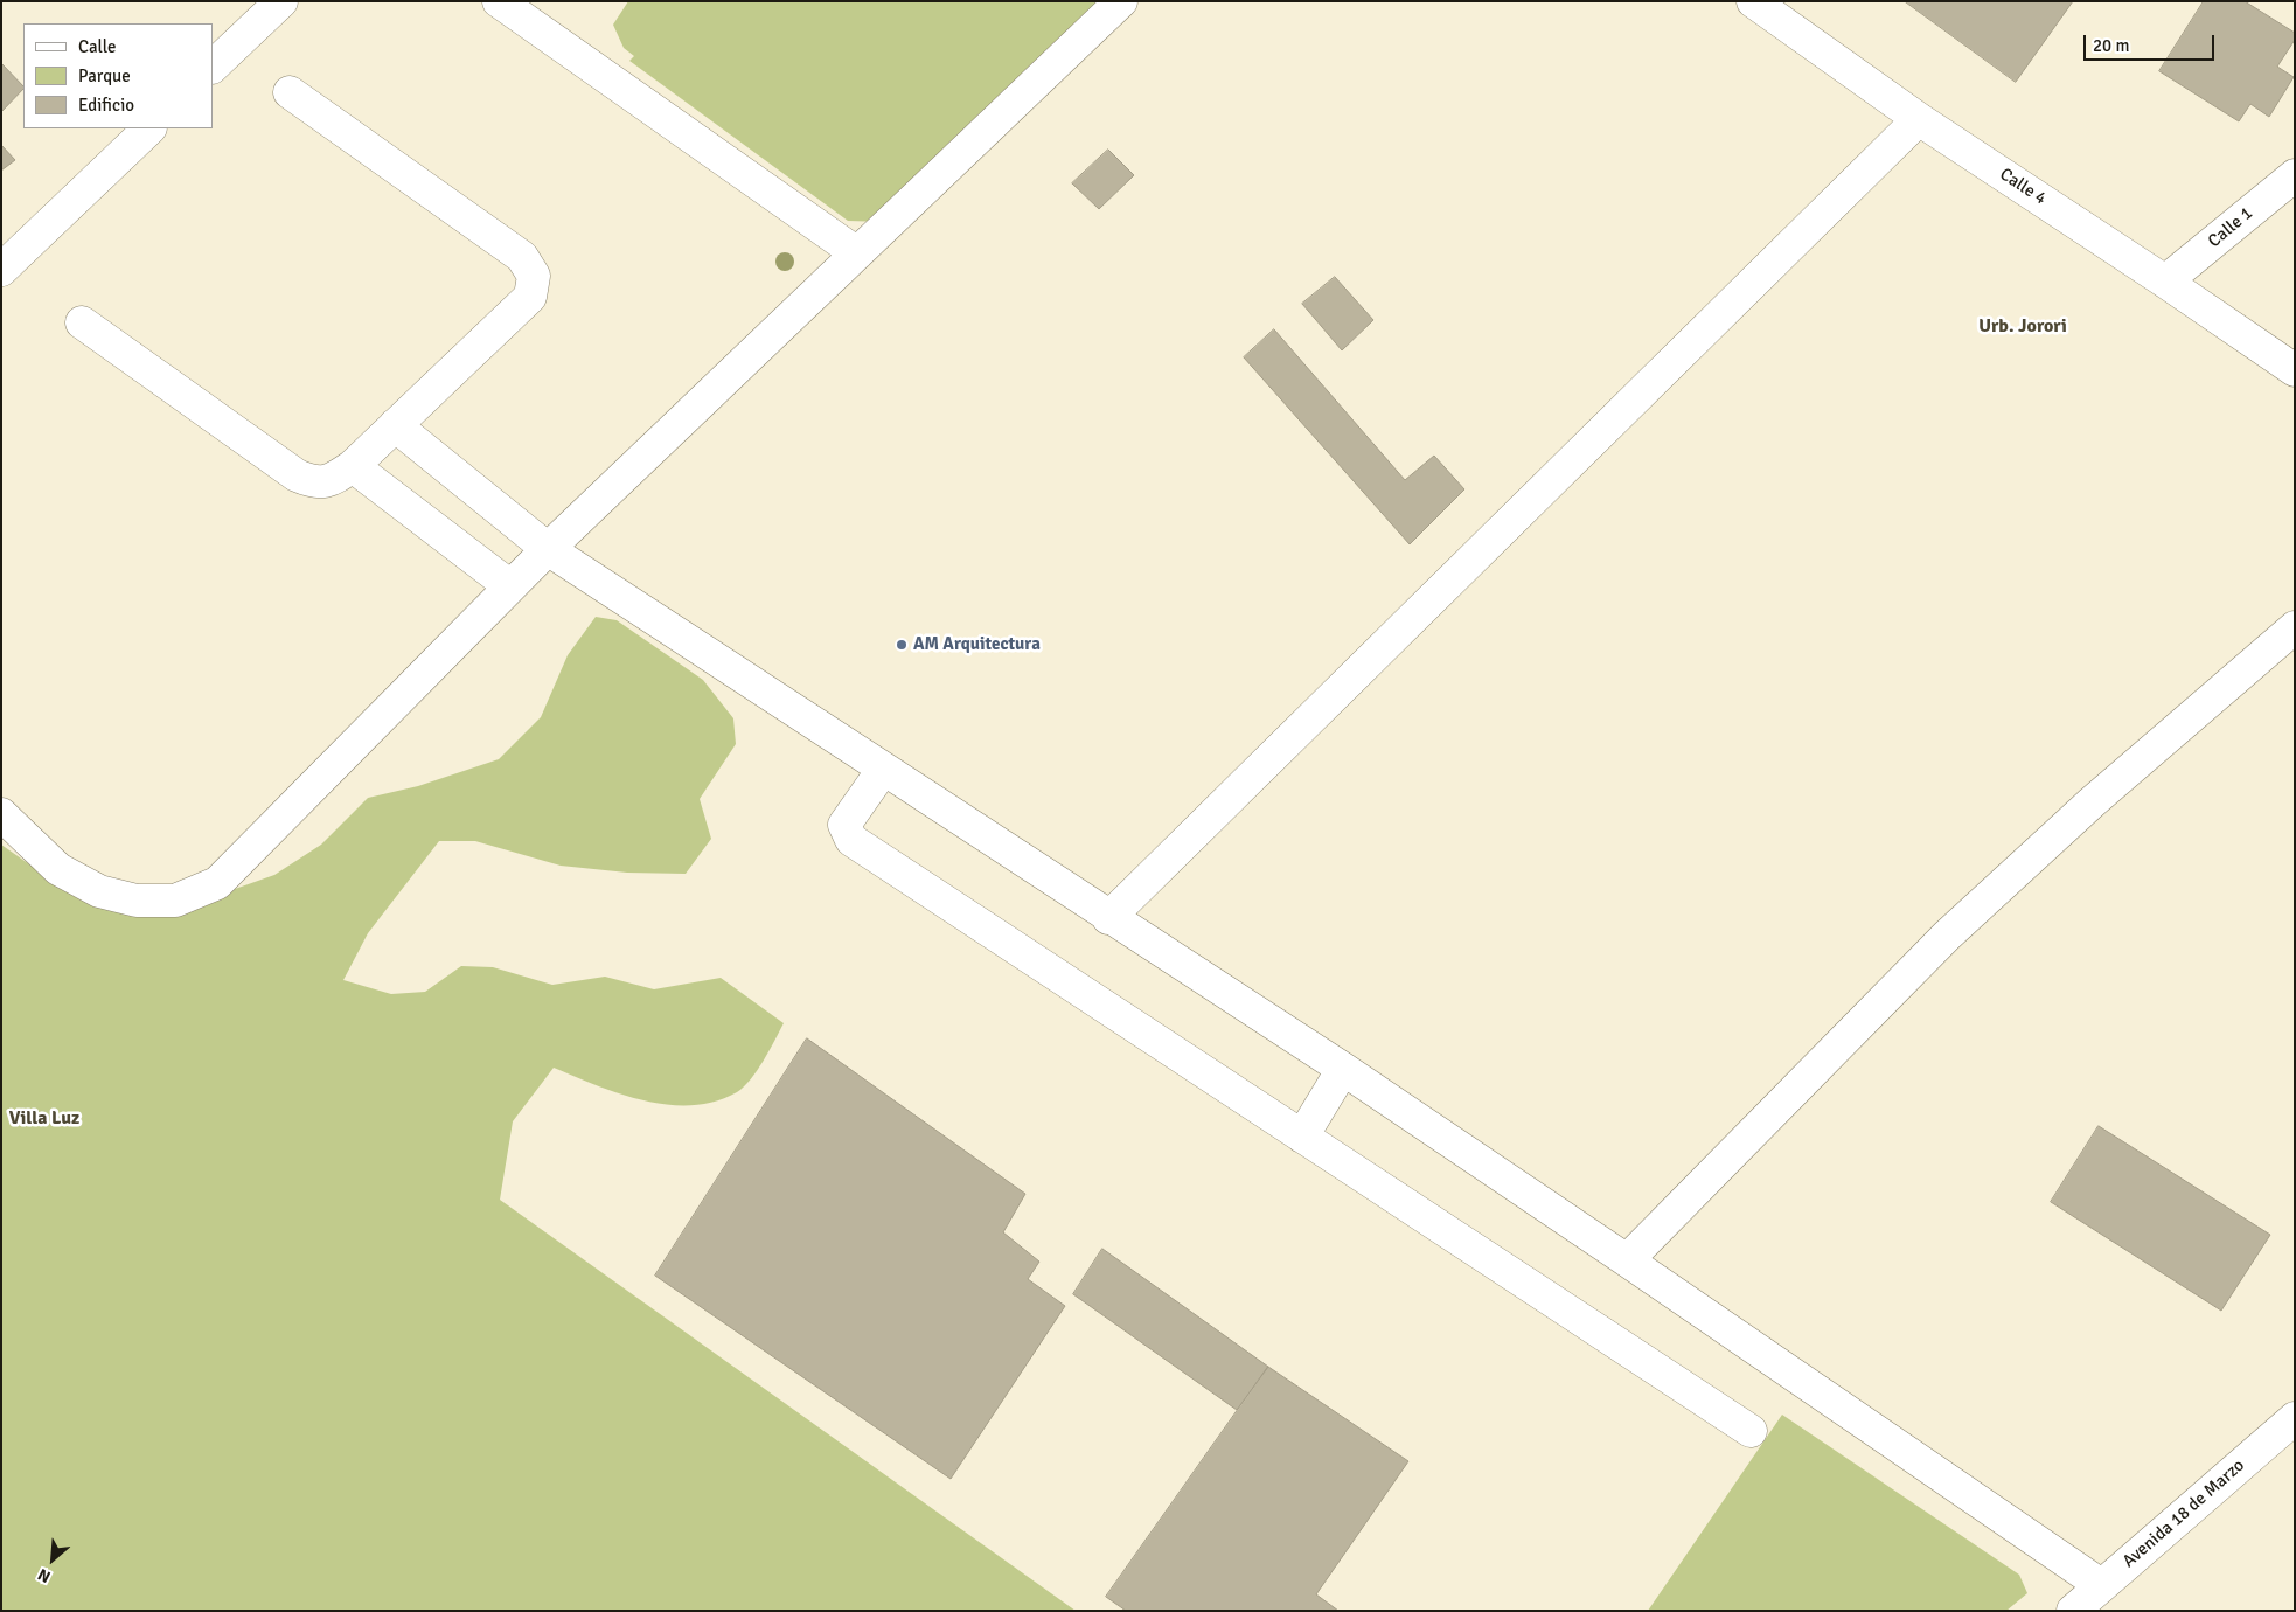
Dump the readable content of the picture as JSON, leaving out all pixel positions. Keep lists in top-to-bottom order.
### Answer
{
  "streets": {
    "street": ["Calle 4", "Calle 1", "Avenida 18 de Marzo"]
  },
  "crossings": [
    ["Calle 4", "Calle 1"]
  ],
  "districts": ["Urb. Jorori", "Villa Luz"],
  "places": ["AM Arquitectura"],
  "legend": ["Calle", "Parque", "Edificio"],
  "scale_bar": "20 m",
  "north": "bottom left"
}
